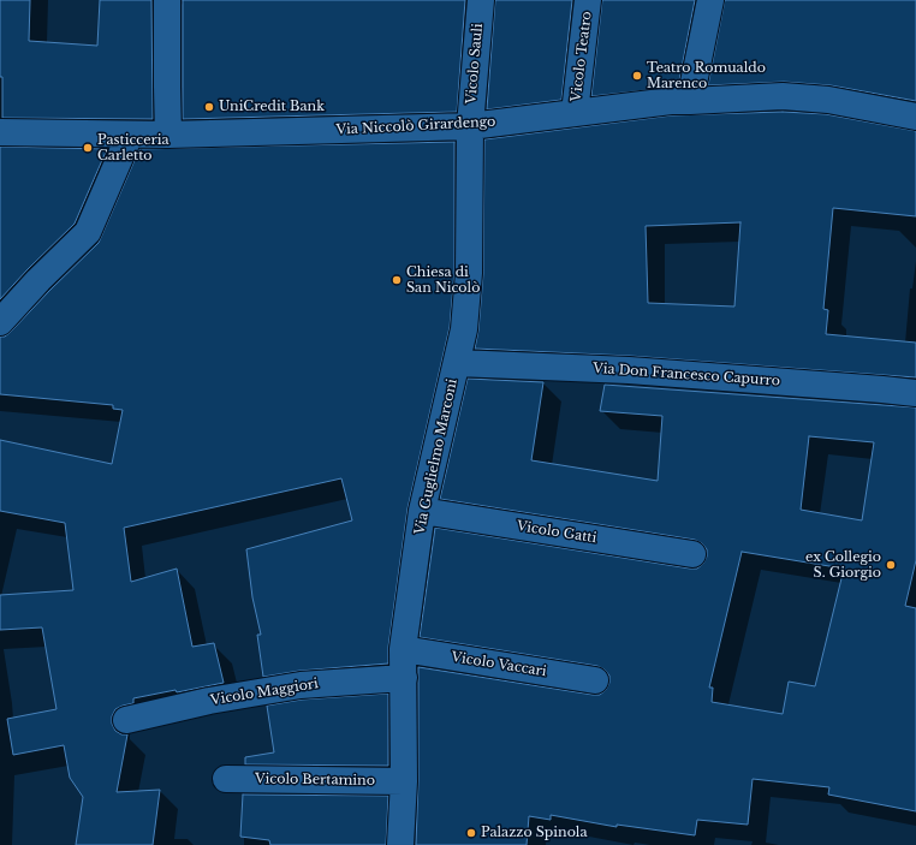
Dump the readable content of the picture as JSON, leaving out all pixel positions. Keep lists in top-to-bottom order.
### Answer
{
  "streets": {
    "street": [
      "Vicolo Teatro",
      "Vicolo Sauli",
      "Via Niccolò Girardengo",
      "Via Don Francesco Capurro",
      "Via Guglielmo Marconi",
      "Vicolo Gatti",
      "Vicolo Vaccari",
      "Vicolo Maggiori",
      "Vicolo Bertamino"
    ]
  },
  "crossings": [
    ["Vicolo Teatro", "Via Niccolò Girardengo"],
    ["Vicolo Sauli", "Via Niccolò Girardengo"],
    ["Vicolo Sauli", "Via Guglielmo Marconi"],
    ["Via Niccolò Girardengo", "Via Guglielmo Marconi"],
    ["Via Don Francesco Capurro", "Via Guglielmo Marconi"],
    ["Via Guglielmo Marconi", "Vicolo Gatti"],
    ["Via Guglielmo Marconi", "Vicolo Vaccari"],
    ["Via Guglielmo Marconi", "Vicolo Maggiori"],
    ["Via Guglielmo Marconi", "Vicolo Bertamino"]
  ],
  "places": [
    "Teatro Romualdo Marenco",
    "UniCredit Bank",
    "Pasticceria Carletto",
    "Chiesa di San Nicolò",
    "ex Collegio S. Giorgio",
    "Palazzo Spinola"
  ]
}
